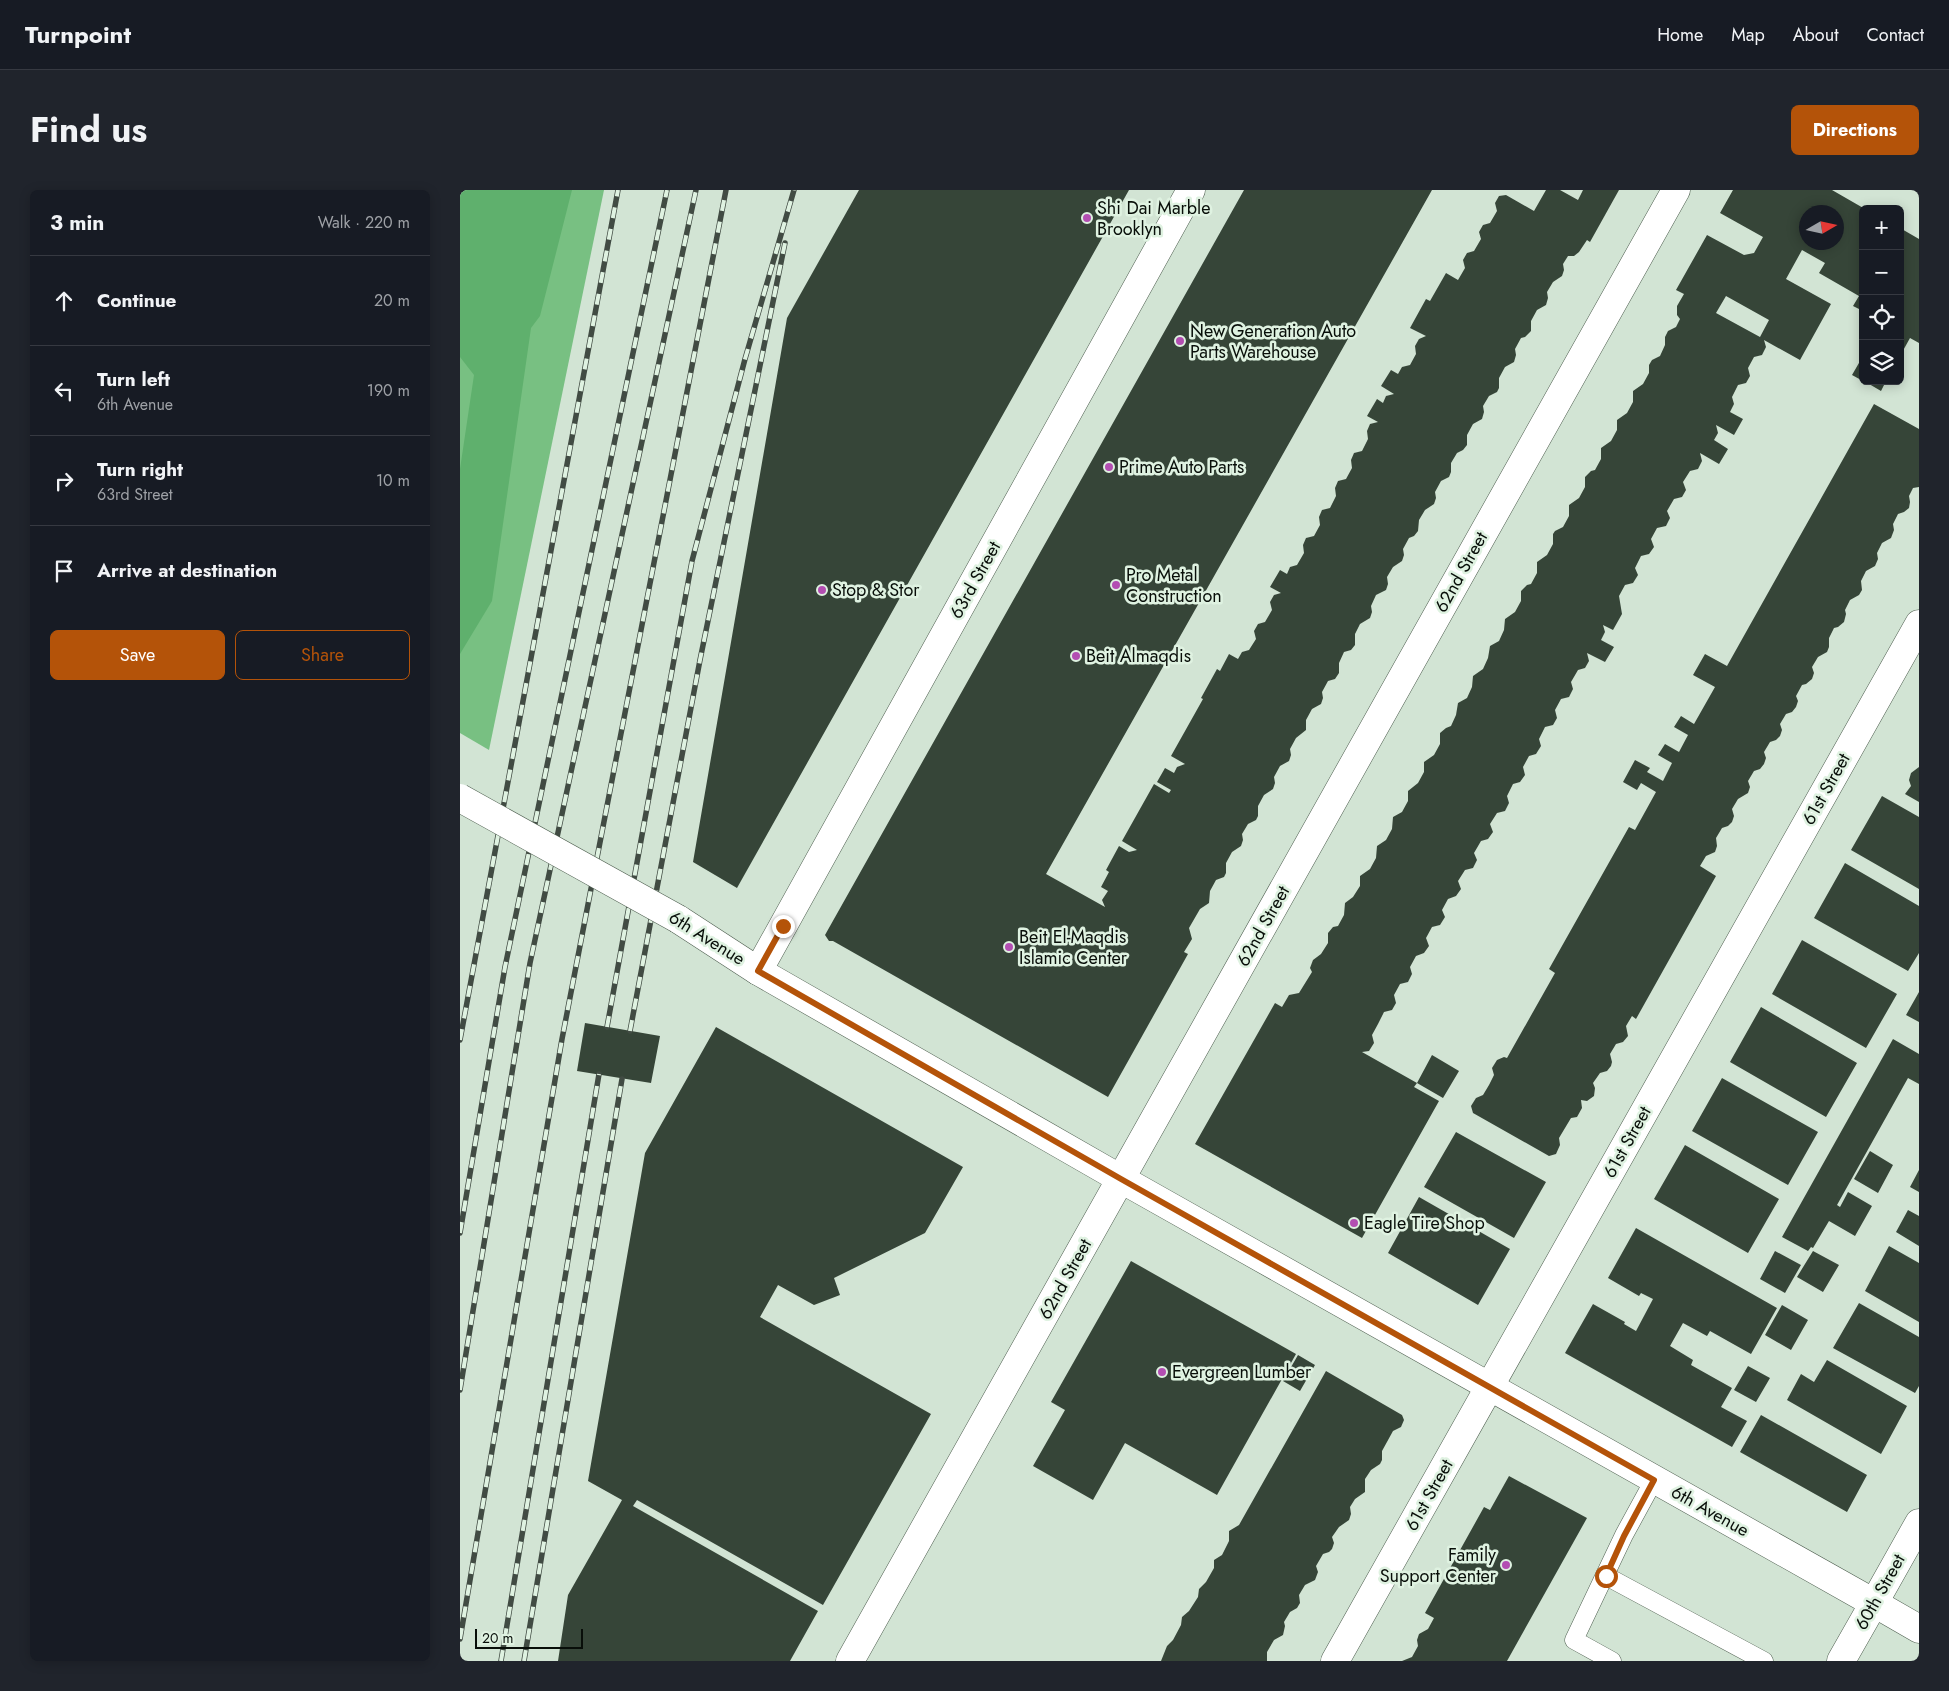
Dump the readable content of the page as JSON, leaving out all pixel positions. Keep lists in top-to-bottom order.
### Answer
{
  "streets": {
    "street": [
      "62nd Street",
      "63rd Street",
      "61st Street",
      "6th Avenue",
      "60th Street"
    ]
  },
  "crossings": [
    ["62nd Street", "6th Avenue"],
    ["63rd Street", "6th Avenue"],
    ["61st Street", "6th Avenue"],
    ["6th Avenue", "60th Street"]
  ],
  "places": [
    "Shi Dai Marble Brooklyn",
    "New Generation Auto Parts Warehouse",
    "Prime Auto Parts",
    "Pro Metal Construction",
    "Stop & Stor",
    "Beit Almaqdis",
    "Beit El-Maqdis Islamic Center",
    "Eagle Tire Shop",
    "Evergreen Lumber",
    "Family Support Center"
  ],
  "scale_bar": "20 m",
  "north": "right",
  "page": {
    "header": "Turnpoint",
    "nav": [
      "Home",
      "Map",
      "About",
      "Contact"
    ],
    "title": "Find us",
    "buttons": [
      "Directions",
      ["Save", "Share"]
    ],
    "heading": ["3 min", "Walk · 220 m"],
    "map_buttons": ["+", "−"],
    "list": [
      ["Continue", "20 m"],
      ["Turn left", "6th Avenue", "190 m"],
      ["Turn right", "63rd Street", "10 m"],
      "Arrive at destination"
    ],
    "scale": "20 m"
  }
}
